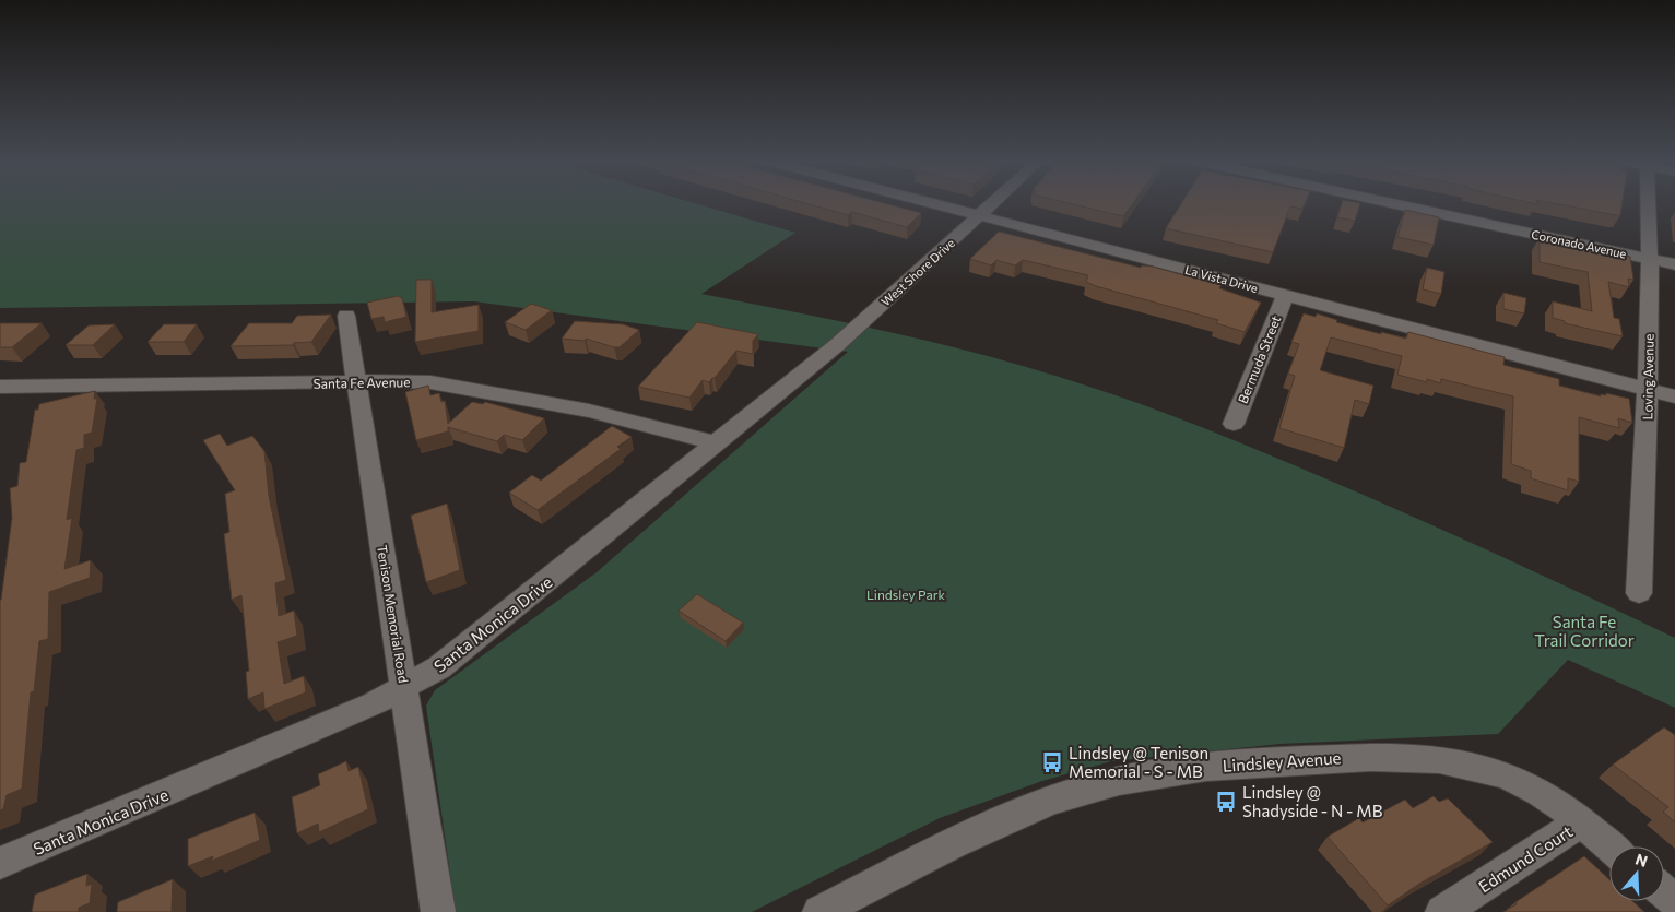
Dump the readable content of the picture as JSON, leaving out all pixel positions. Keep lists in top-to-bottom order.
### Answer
{
  "streets": {
    "street": [
      "Coronado Avenue",
      "West Shore Drive",
      "La Vista Drive",
      "Bermuda Street",
      "Loving Avenue",
      "Santa Fe Avenue",
      "Tenison Memorial Road",
      "Santa Monica Drive",
      "Lindsley Avenue",
      "Edmund Court"
    ]
  },
  "crossings": [
    ["Coronado Avenue", "Loving Avenue"],
    ["West Shore Drive", "La Vista Drive"],
    ["West Shore Drive", "Santa Monica Drive"],
    ["La Vista Drive", "Bermuda Street"],
    ["La Vista Drive", "Loving Avenue"],
    ["Santa Fe Avenue", "Tenison Memorial Road"],
    ["Santa Fe Avenue", "Santa Monica Drive"],
    ["Tenison Memorial Road", "Santa Monica Drive"],
    ["Lindsley Avenue", "Edmund Court"]
  ],
  "parks": ["Lindsley Park", "Santa Fe Trail Corridor"],
  "places": {
    "bus stop": ["Lindsley @ Tenison Memorial - S - MB", "Lindsley @ Shadyside - N - MB"]
  },
  "north": "top"
}
